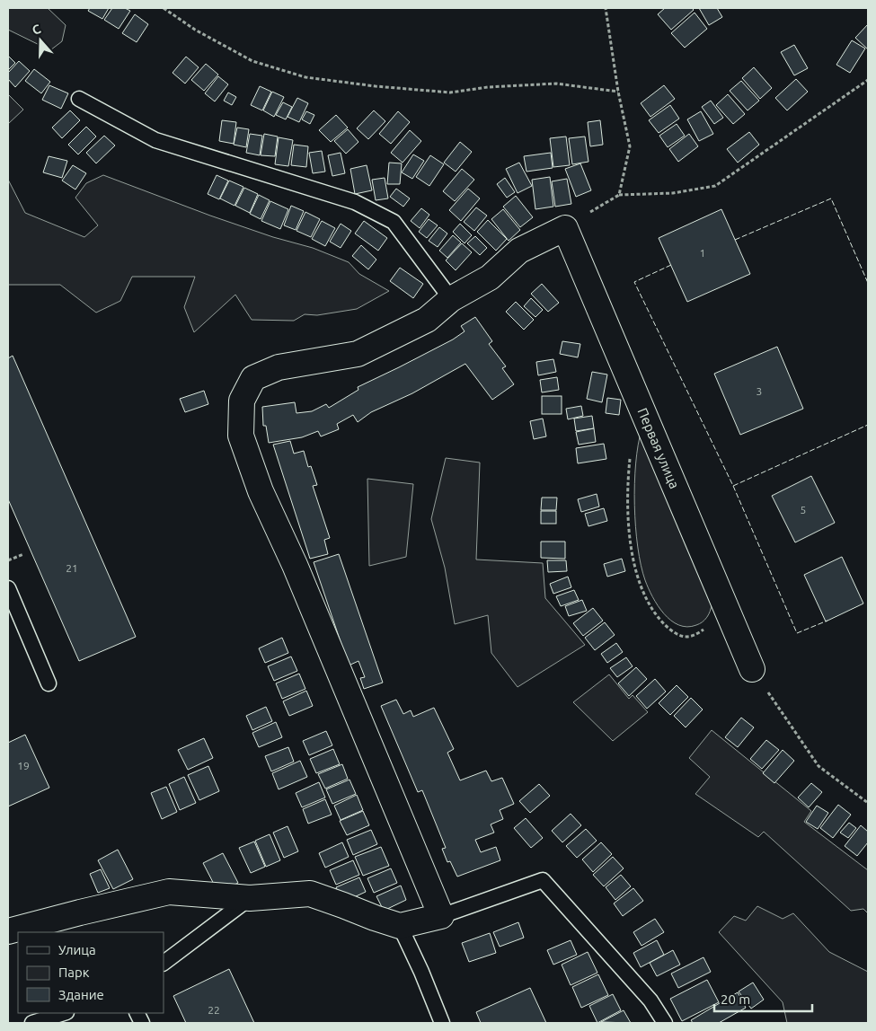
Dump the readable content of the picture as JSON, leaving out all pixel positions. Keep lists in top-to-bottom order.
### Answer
{
  "streets": {
    "street": ["Первая улица"]
  },
  "house_numbers": [
    "1",
    "3",
    "5",
    "21",
    "19",
    "22"
  ],
  "legend": ["Улица", "Парк", "Здание"],
  "scale_bar": "20 m",
  "north": "top"
}
